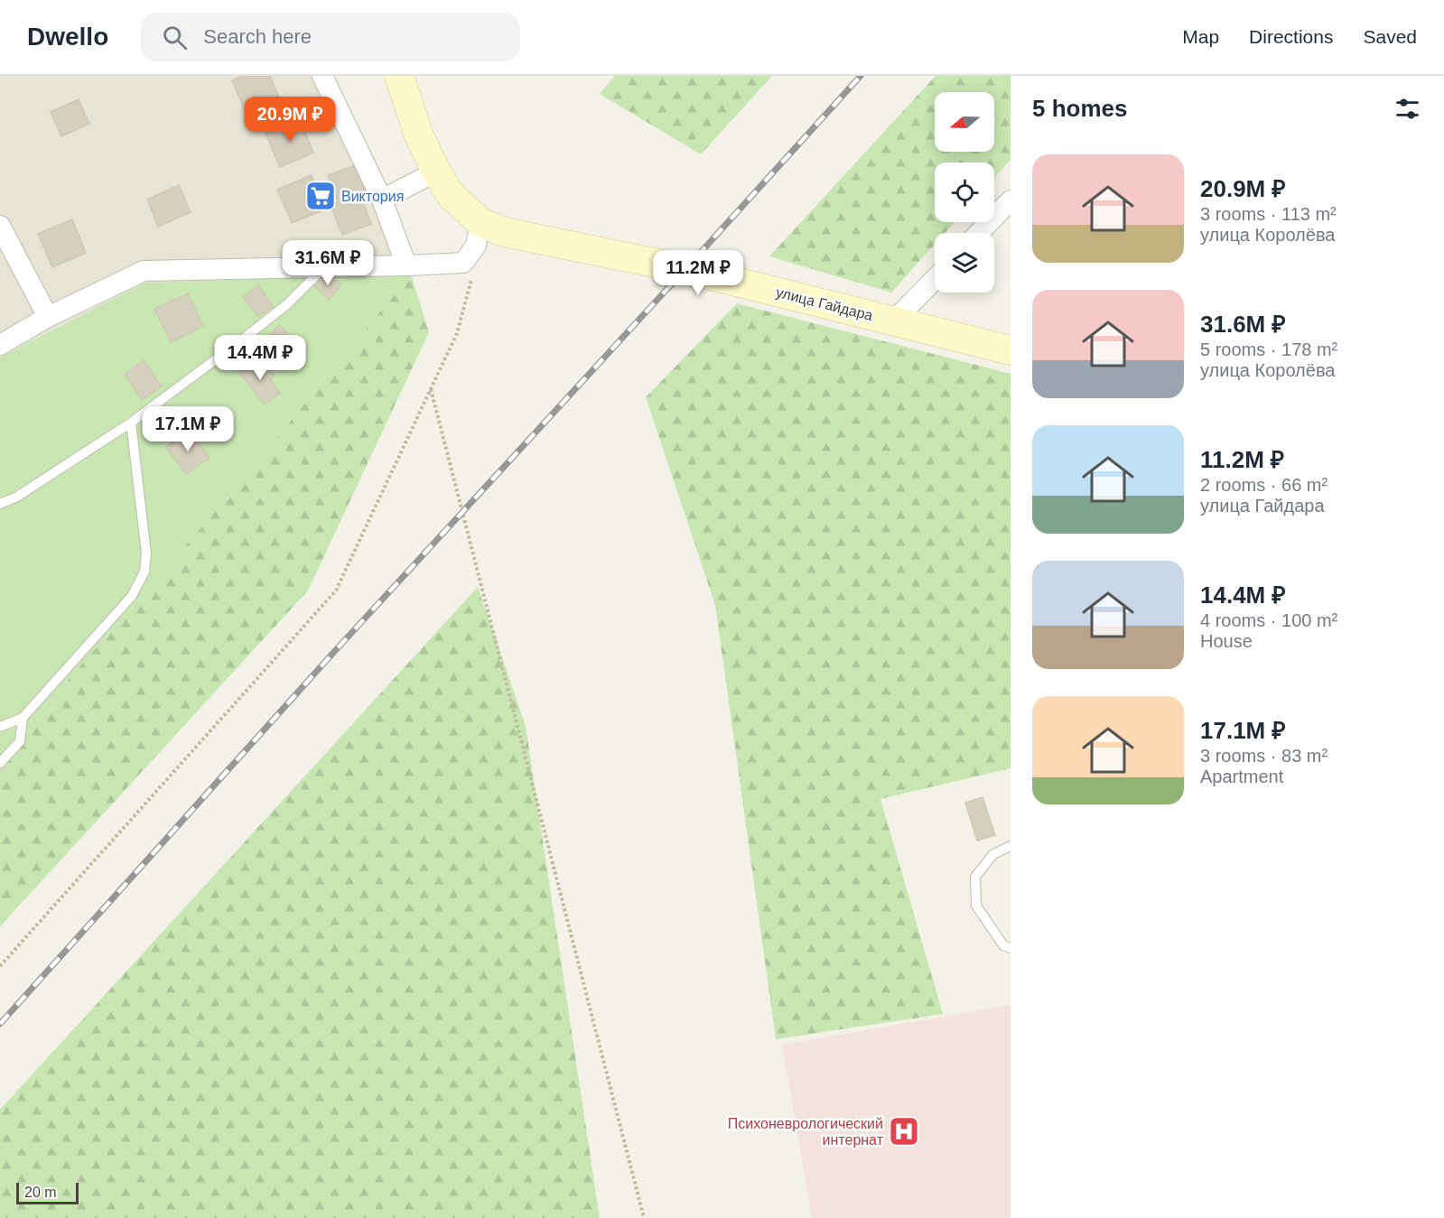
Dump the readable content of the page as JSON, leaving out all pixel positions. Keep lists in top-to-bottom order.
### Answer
{
  "streets": {
    "street": ["улица Гайдара"]
  },
  "places": {
    "supermarket": ["Виктория"],
    "hospital": ["Психоневрологический интернат"]
  },
  "scale_bar": "20 m",
  "north": "left",
  "page": {
    "header": "Dwello",
    "search": "Search here",
    "nav": ["Map", "Directions", "Saved"],
    "heading": "5 homes",
    "price": [
      "20.9M ₽",
      "31.6M ₽",
      "11.2M ₽",
      "14.4M ₽",
      "17.1M ₽"
    ],
    "list": [
      {
        "name": "20.9M ₽",
        "note": "3 rooms · 113 m² · улица Королёва"
      },
      {
        "name": "31.6M ₽",
        "note": "5 rooms · 178 m² · улица Королёва"
      },
      {
        "name": "11.2M ₽",
        "note": "2 rooms · 66 m² · улица Гайдара"
      },
      {
        "name": "14.4M ₽",
        "note": "4 rooms · 100 m² · House"
      },
      {
        "name": "17.1M ₽",
        "note": "3 rooms · 83 m² · Apartment"
      }
    ],
    "scale": "20 m"
  }
}
